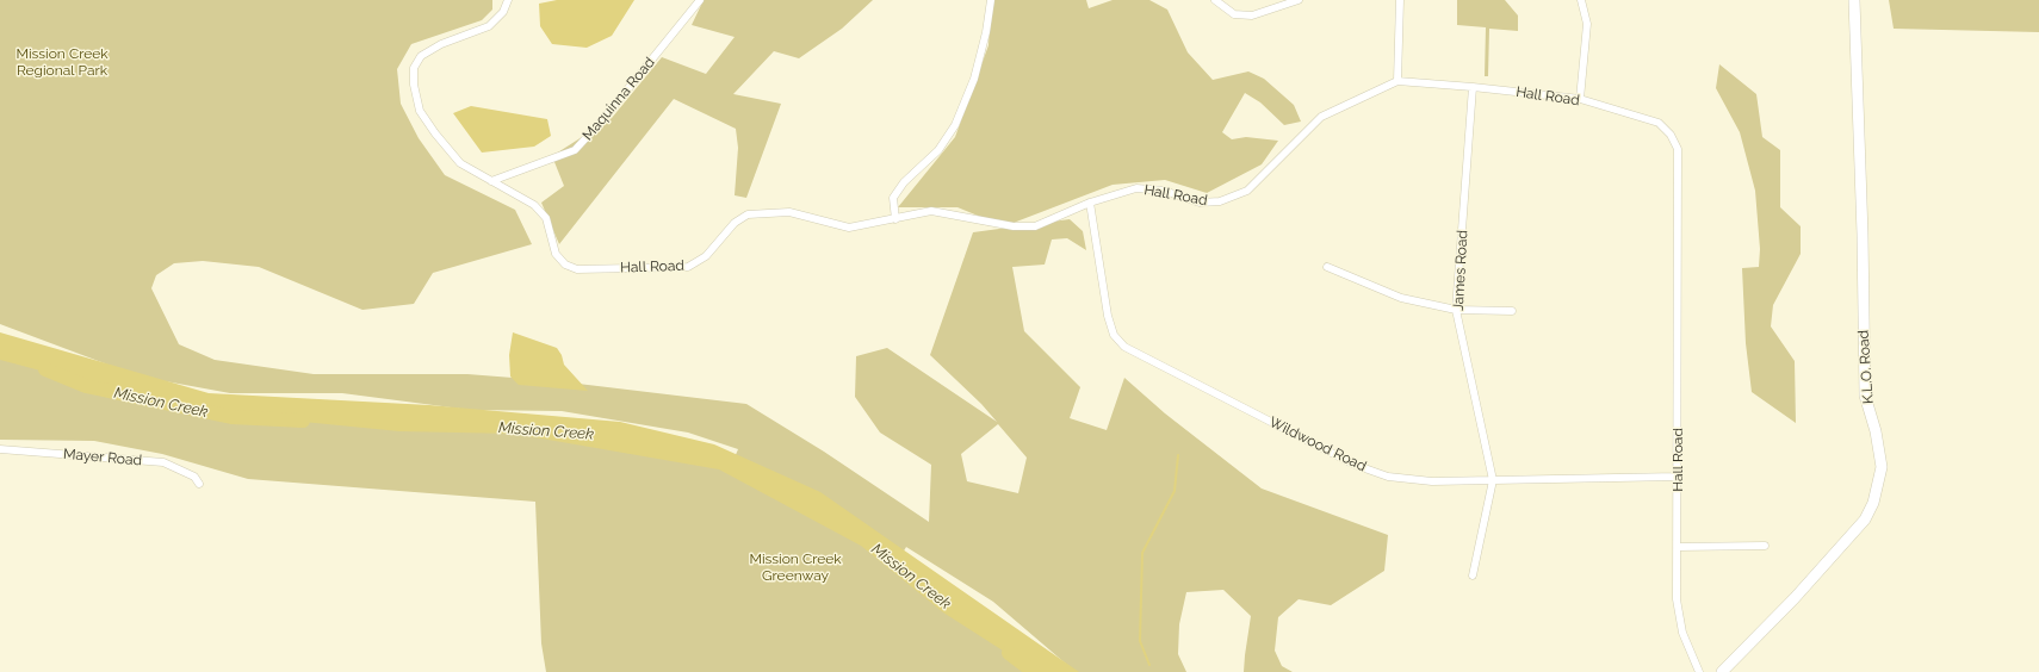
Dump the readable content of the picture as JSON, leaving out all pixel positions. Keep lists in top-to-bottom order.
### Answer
{
  "streets": {
    "main road": ["K.L.O. Road"],
    "street": [
      "Hall Road",
      "Maquinna Road",
      "James Road",
      "Wildwood Road",
      "Mayer Road"
    ]
  },
  "crossings": [
    ["Hall Road", "Maquinna Road"],
    ["Hall Road", "James Road"],
    ["Hall Road", "Wildwood Road"],
    ["James Road", "Wildwood Road"]
  ],
  "water": ["Mission Creek"],
  "parks": ["Mission Creek Regional Park", "Mission Creek Greenway"]
}
